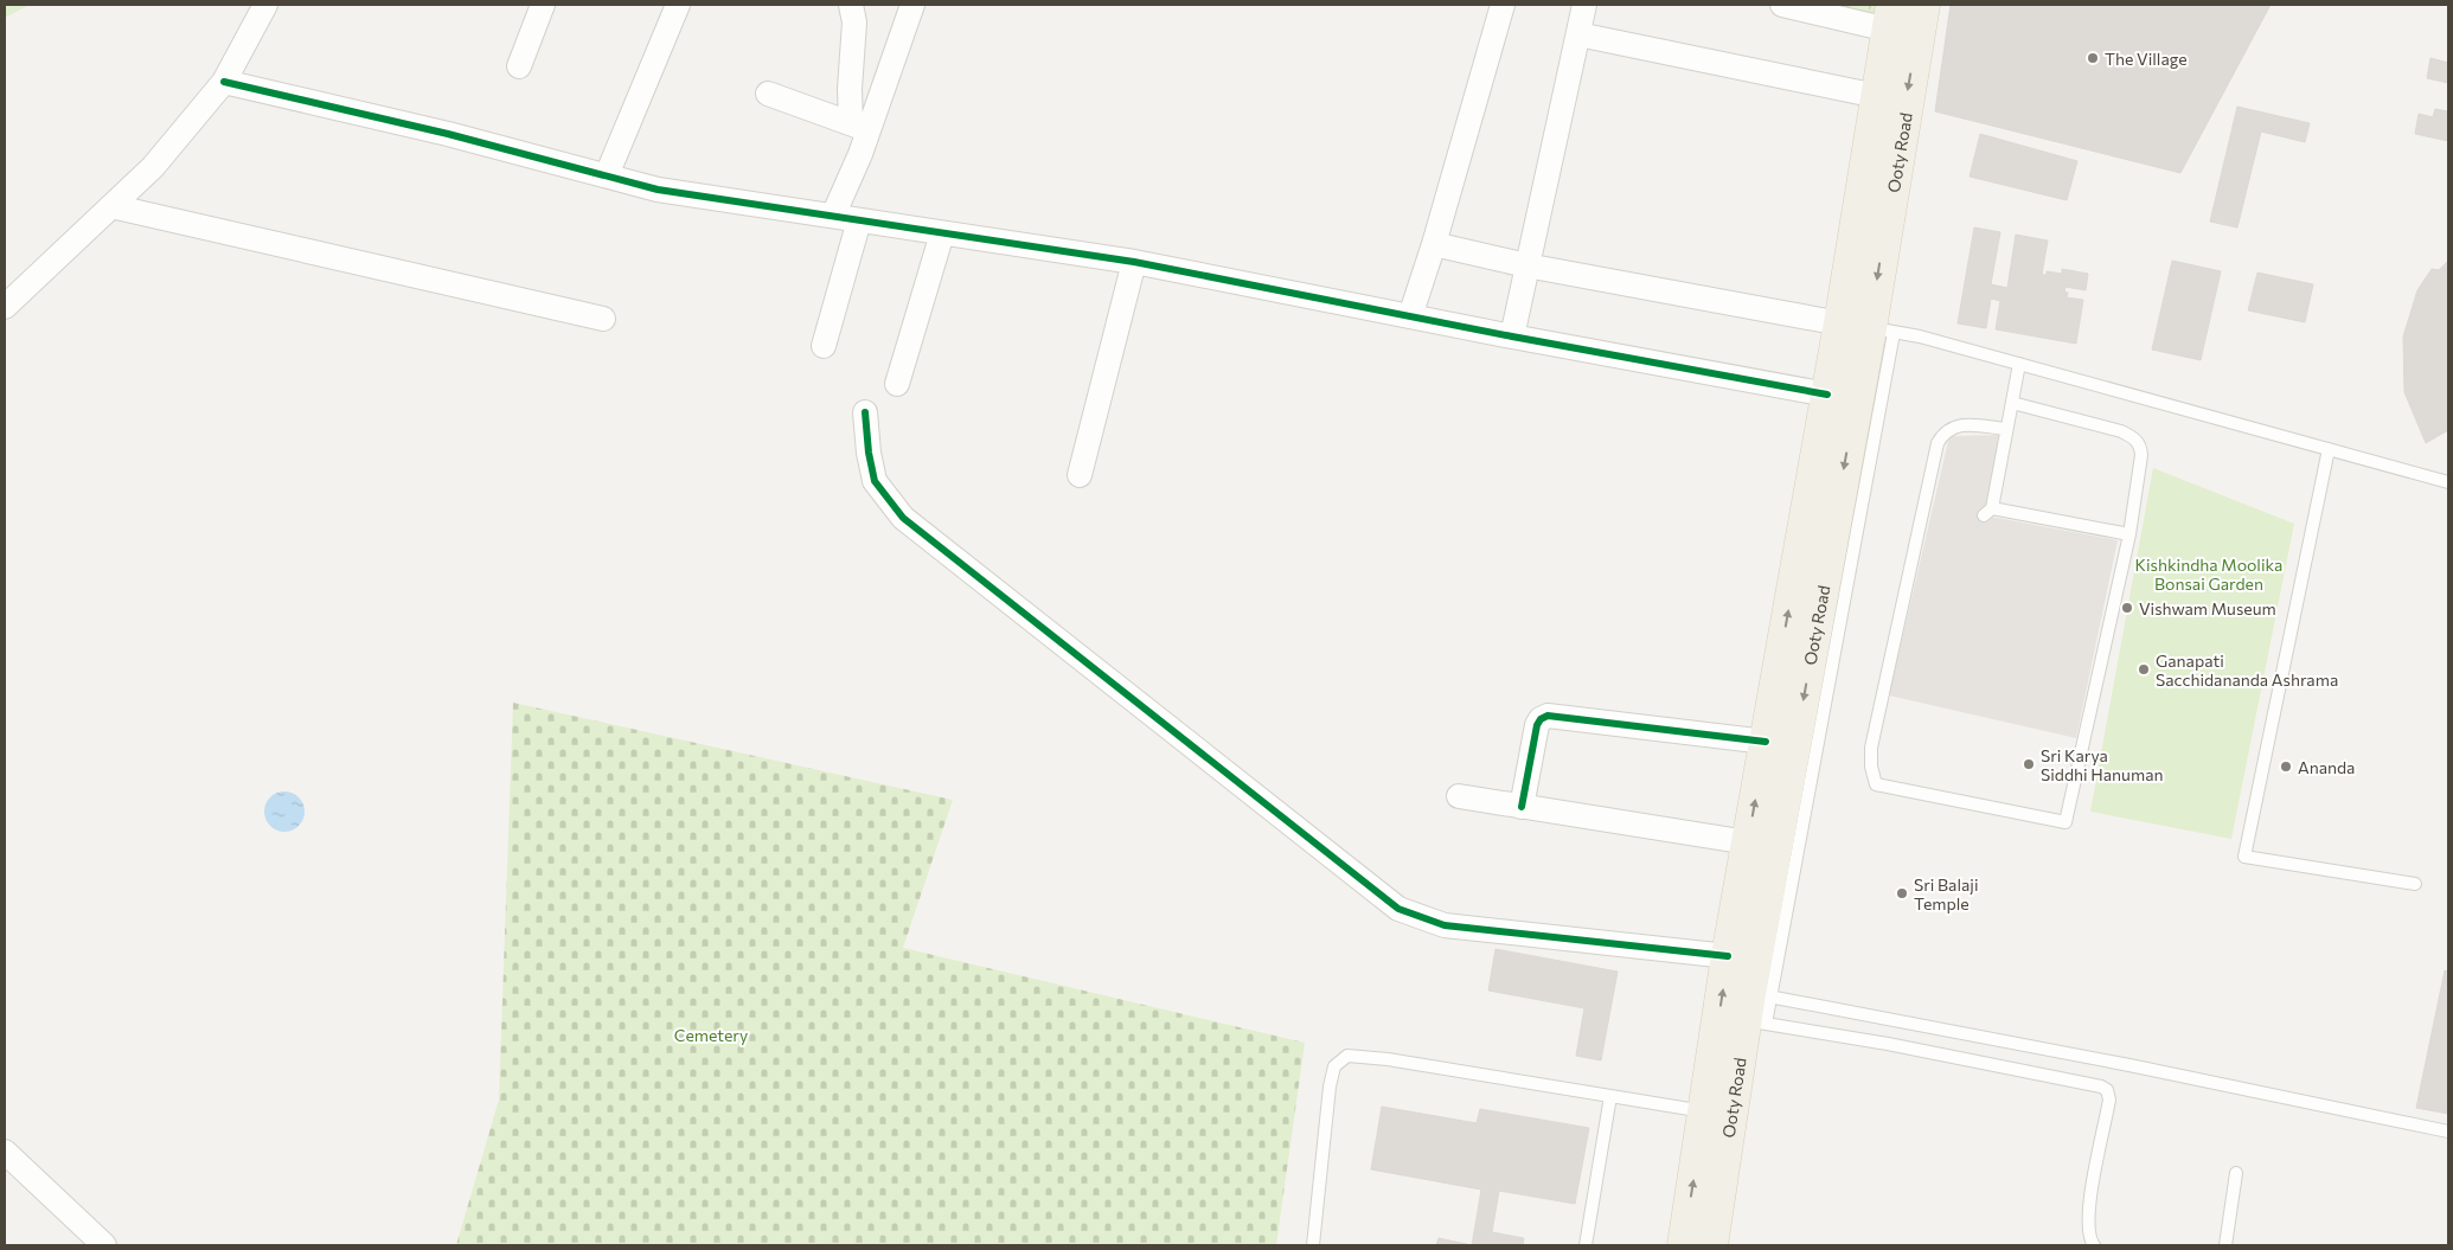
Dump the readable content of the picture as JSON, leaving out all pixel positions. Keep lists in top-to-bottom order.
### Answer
{
  "streets": {
    "main road": ["Ooty Road"]
  },
  "parks": ["Kishkindha Moolika Bonsai Garden", "Cemetery"],
  "places": [
    "The Village",
    "Vishwam Museum",
    "Ganapati Sacchidananda Ashrama",
    "Sri Karya Siddhi Hanuman",
    "Ananda",
    "Sri Balaji Temple"
  ]
}
